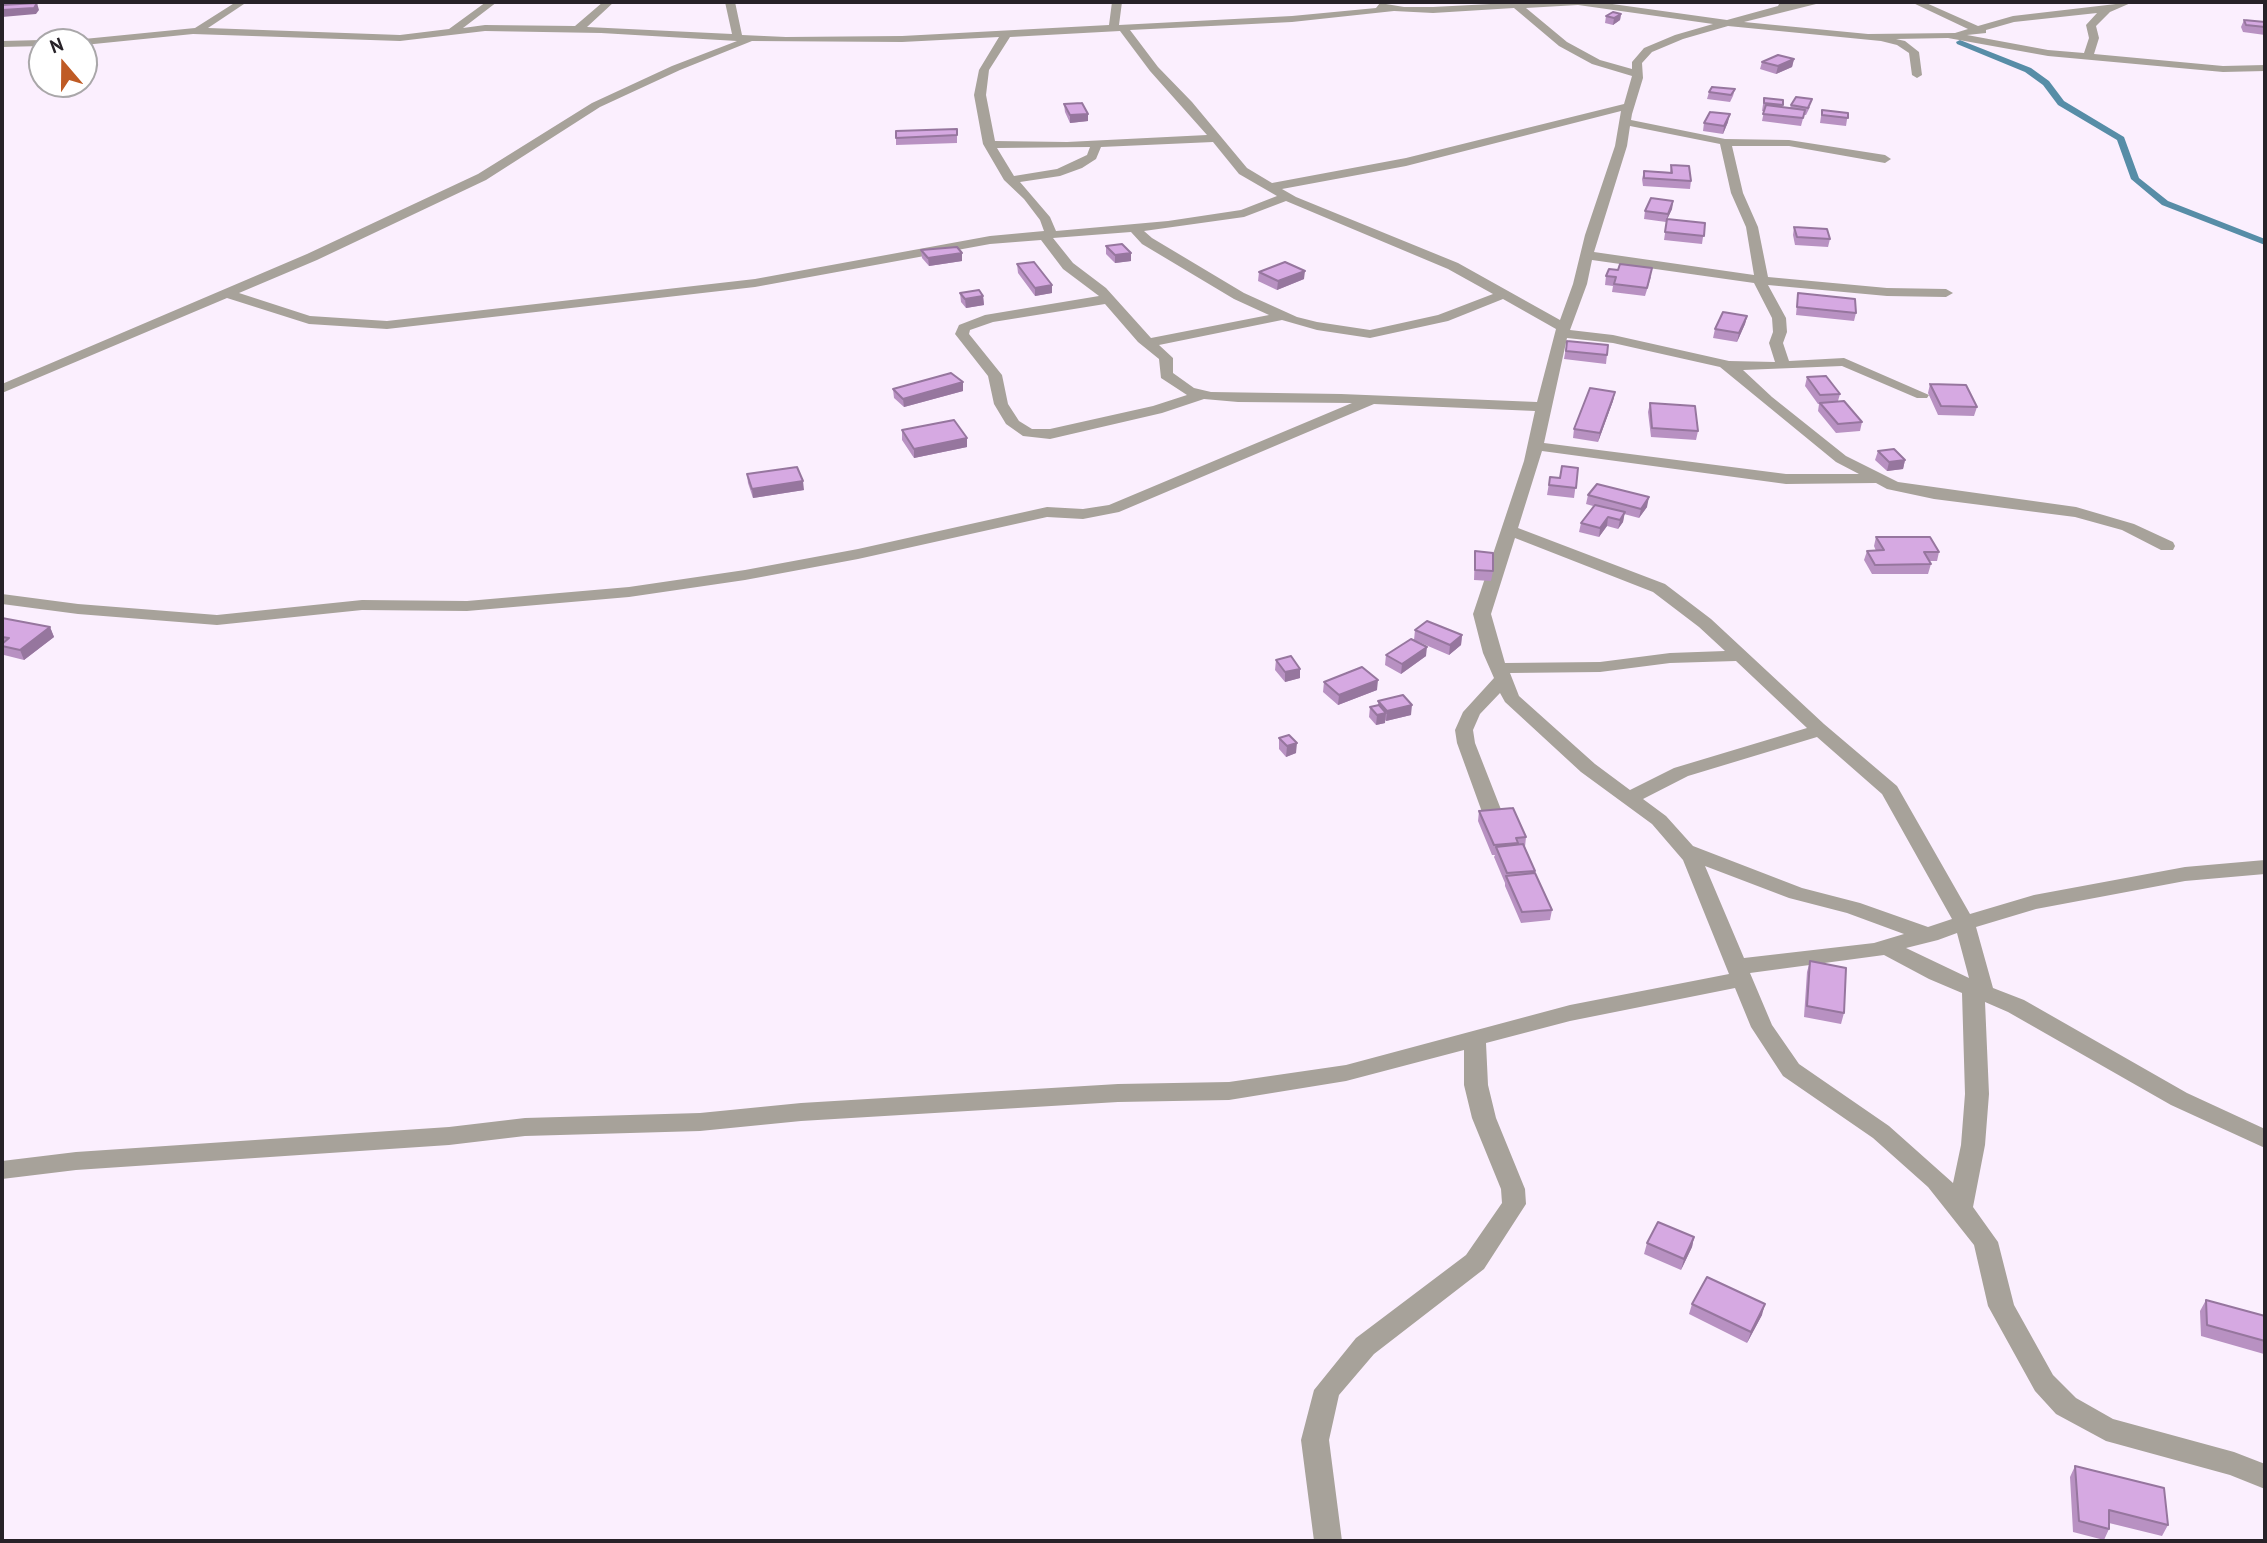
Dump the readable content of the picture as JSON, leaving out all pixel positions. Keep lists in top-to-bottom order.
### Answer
{
  "north": "top"
}
